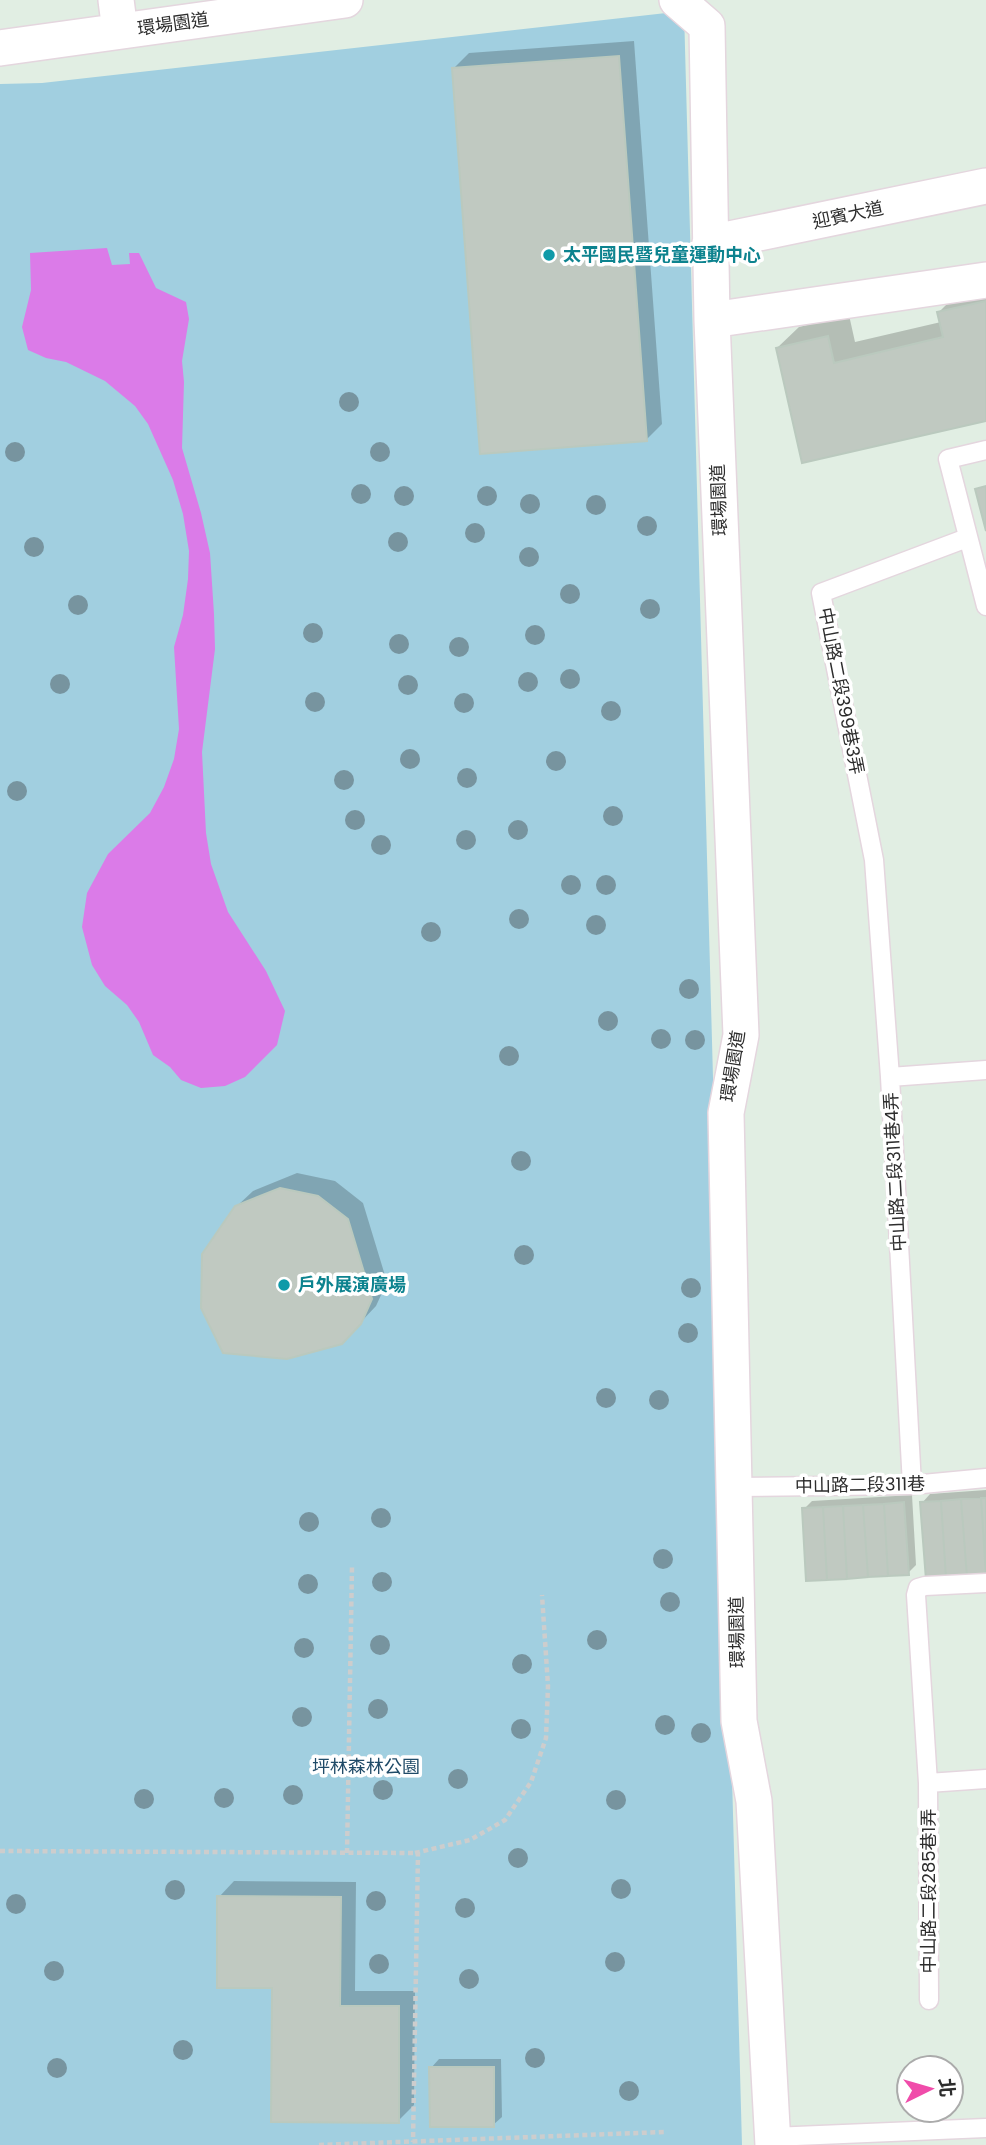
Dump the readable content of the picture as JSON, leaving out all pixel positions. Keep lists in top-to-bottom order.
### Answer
{
  "streets": {
    "street": ["環場園道", "迎賓大道"],
    "lane": [
      "中山路二段399巷3弄",
      "中山路二段311巷4弄",
      "中山路二段311巷",
      "中山路二段285巷1弄"
    ]
  },
  "crossings": [
    ["環場園道", "迎賓大道"],
    ["環場園道", "中山路二段311巷"],
    ["中山路二段399巷3弄", "中山路二段311巷4弄"],
    ["中山路二段311巷4弄", "中山路二段311巷"]
  ],
  "parks": ["坪林森林公園"],
  "places": ["太平國民暨兒童運動中心", "戶外展演廣場"],
  "north": "right"
}
